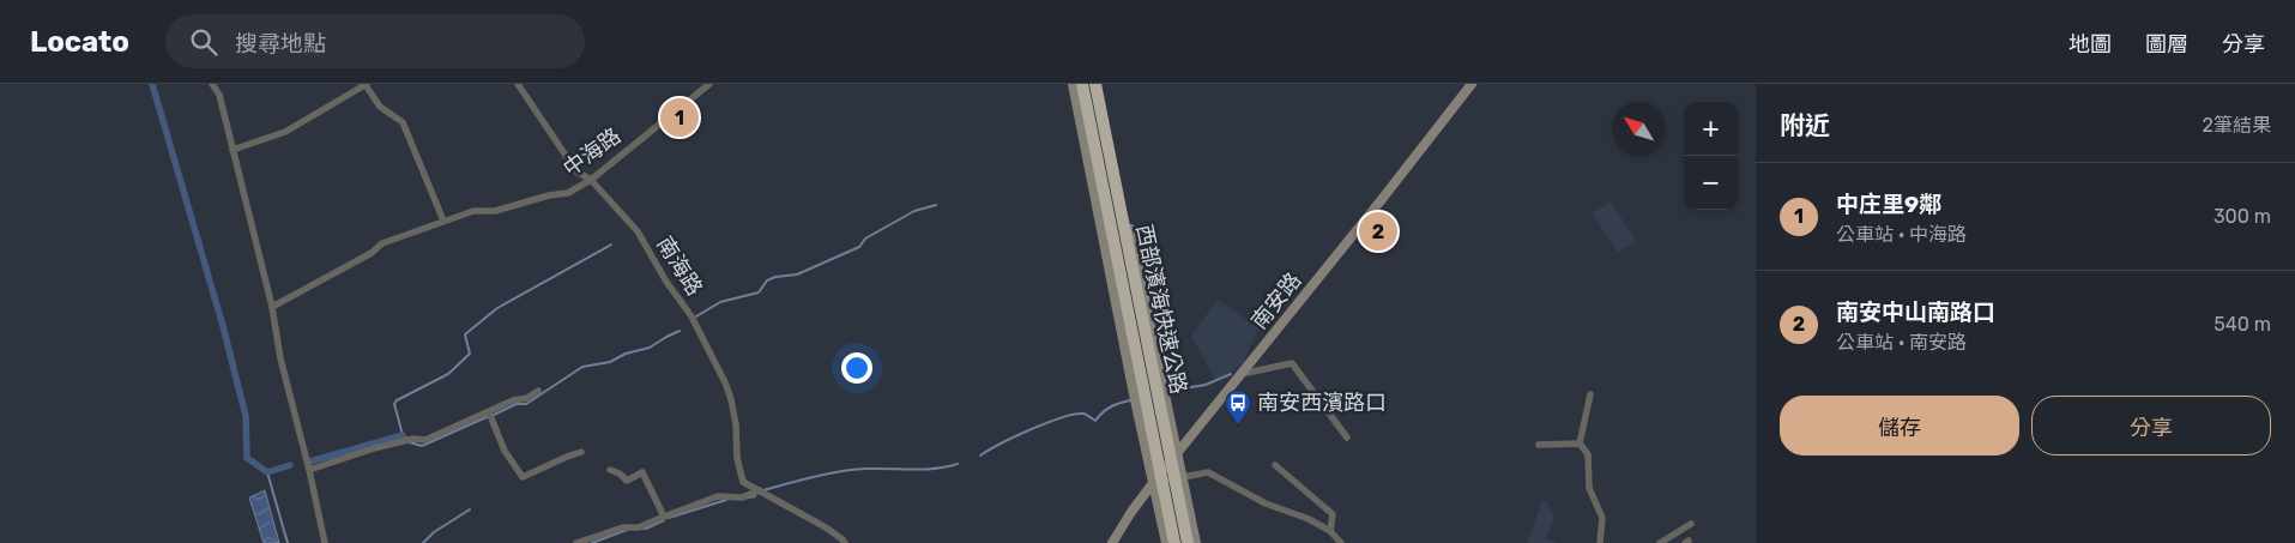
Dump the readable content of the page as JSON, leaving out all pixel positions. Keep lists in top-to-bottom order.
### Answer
{
  "streets": {
    "highway": ["西部濱海快速公路"],
    "street": ["中海路", "南海路", "南安路"]
  },
  "crossings": [
    ["中海路", "南海路"]
  ],
  "places": {
    "bus stop": ["南安西濱路口"]
  },
  "north": "top left",
  "page": {
    "header": "Locato",
    "search": "搜尋地點",
    "nav": ["地圖", "圖層", "分享"],
    "heading": ["附近", "2筆結果"],
    "pins": ["1", "2"],
    "map_buttons": ["+", "−"],
    "list": [
      {
        "mark": "1",
        "name": "中庄里9鄰",
        "note": "公車站 · 中海路",
        "value": "300 m"
      },
      {
        "mark": "2",
        "name": "南安中山南路口",
        "note": "公車站 · 南安路",
        "value": "540 m"
      }
    ],
    "buttons": ["儲存", "分享"]
  }
}
